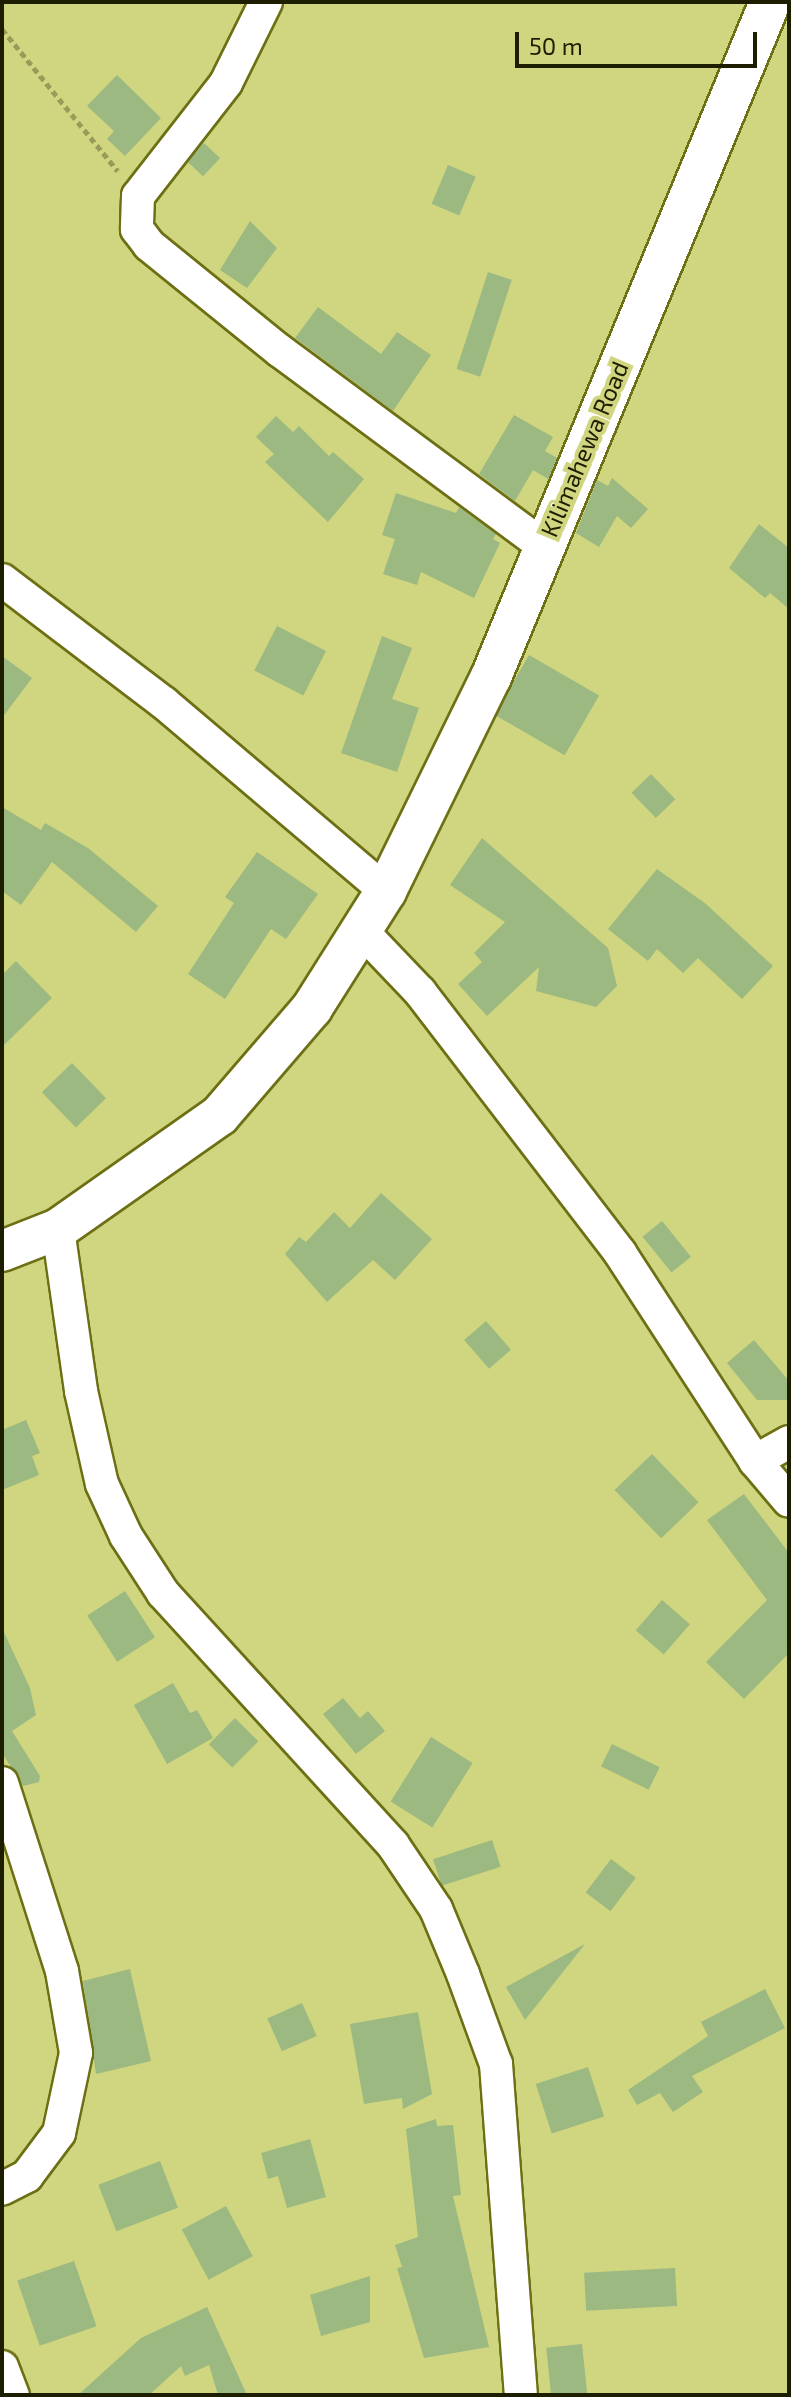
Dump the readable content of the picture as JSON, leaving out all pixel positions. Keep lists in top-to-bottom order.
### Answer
{
  "streets": {
    "street": ["Kilimahewa Road"]
  },
  "scale_bar": "50 m"
}
